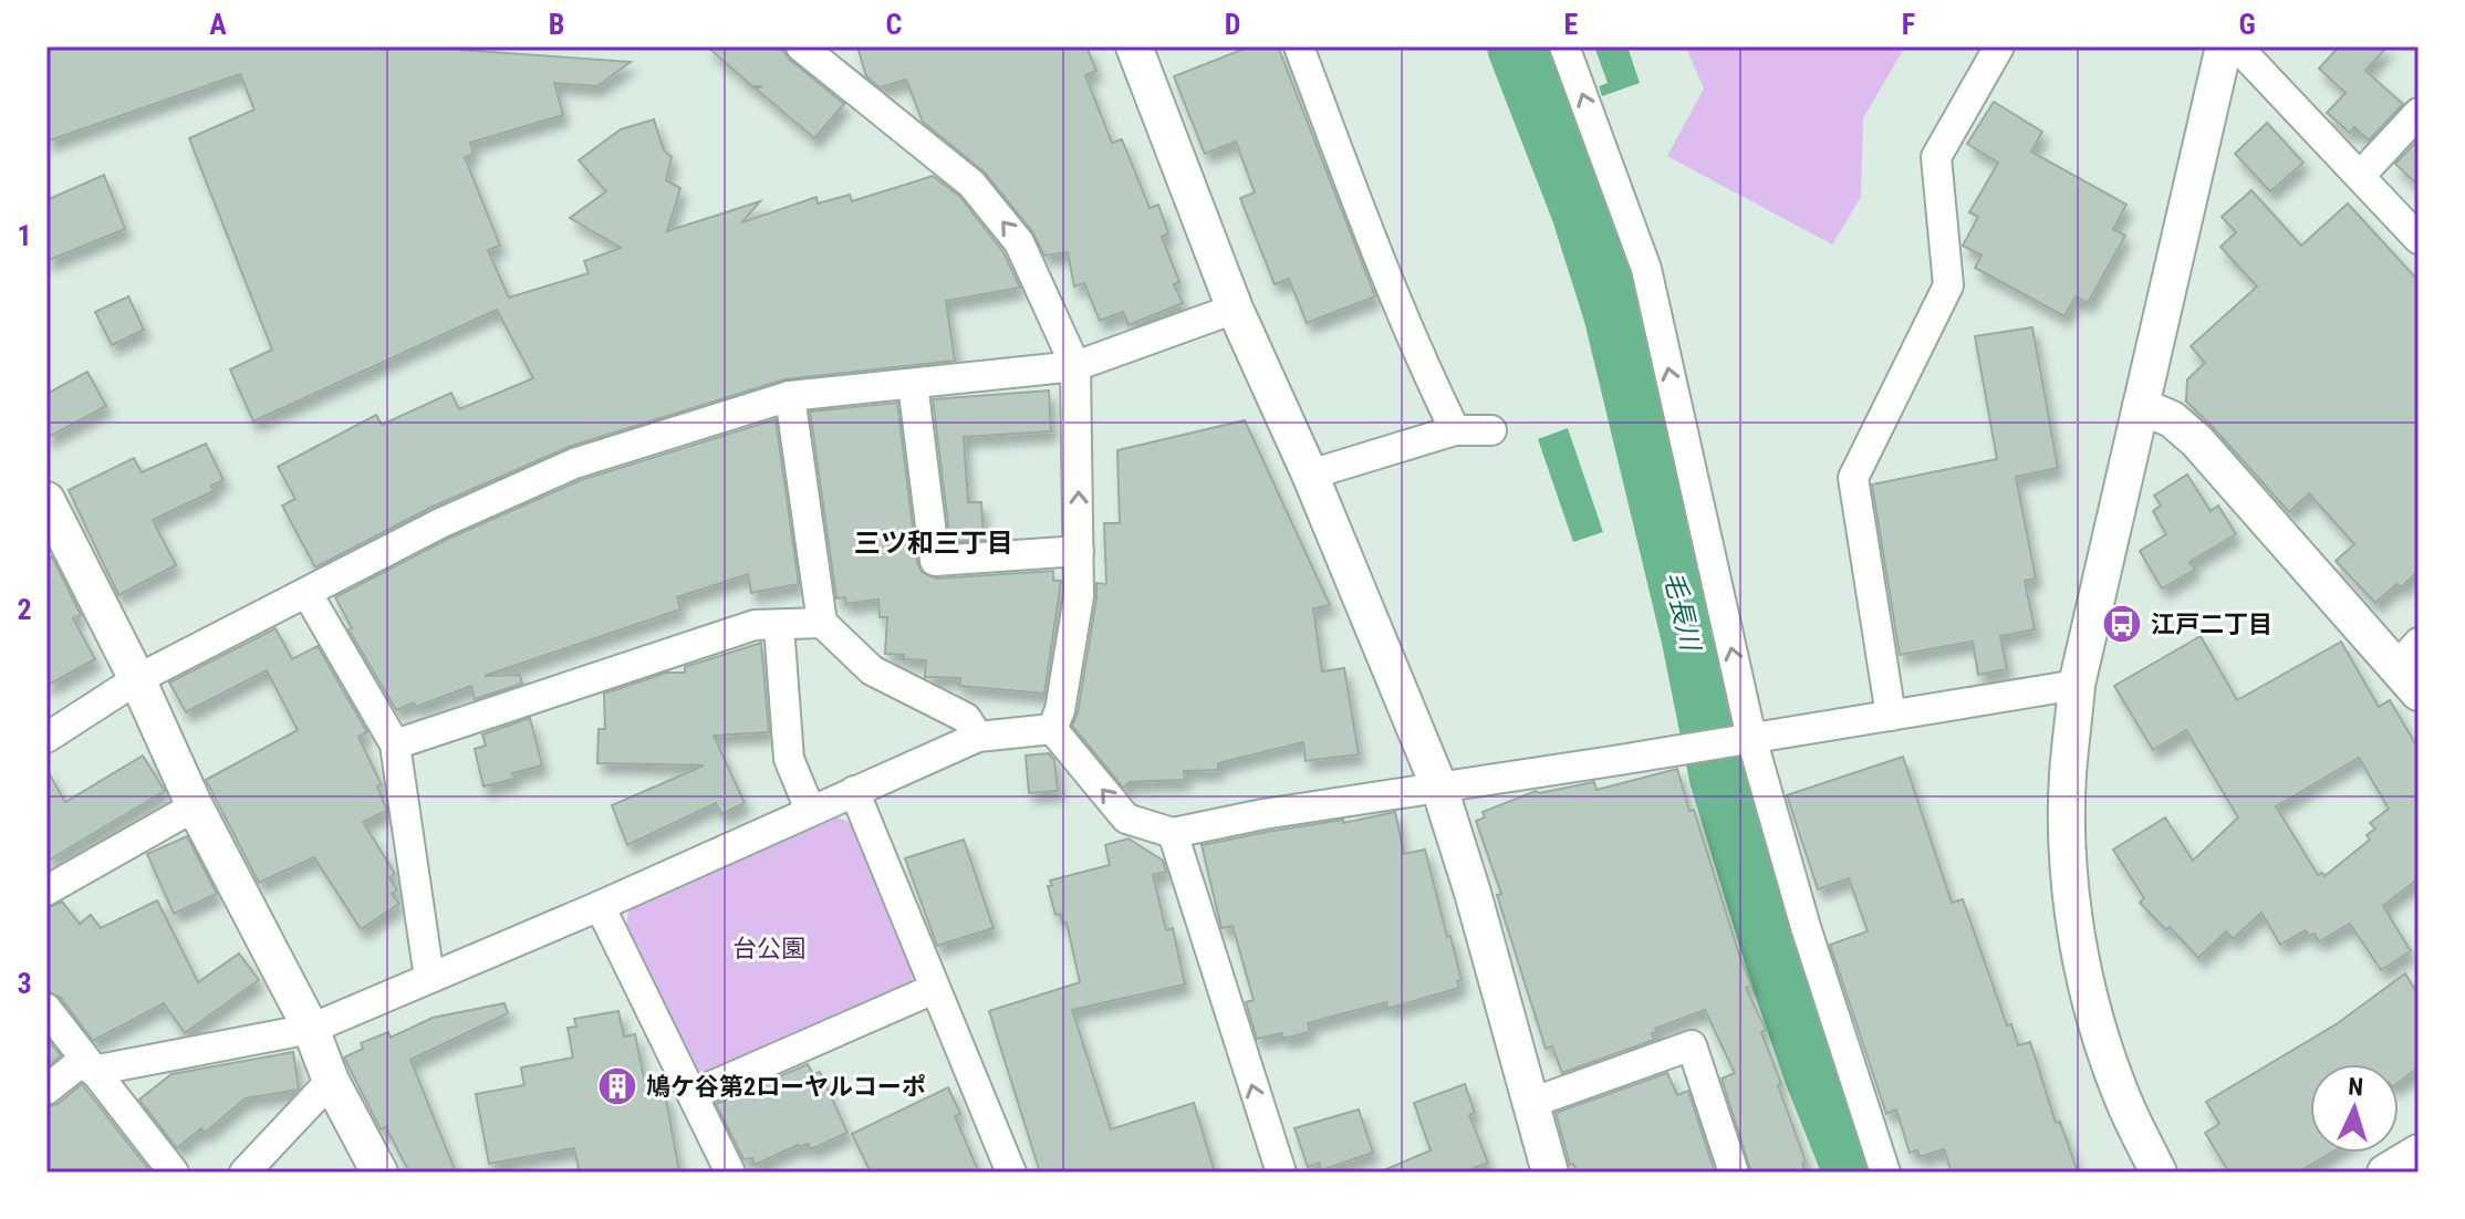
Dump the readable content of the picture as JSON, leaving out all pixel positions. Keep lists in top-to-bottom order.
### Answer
{
  "districts": ["三ツ和三丁目"],
  "water": ["毛長川"],
  "parks": ["台公園"],
  "places": {
    "bus stop": ["江戸二丁目"],
    "building": ["鳩ケ谷第2ローヤルコーポ"]
  },
  "north": "top",
  "grid": {
    "columns": [
      "A",
      "B",
      "C",
      "D",
      "E",
      "F",
      "G"
    ],
    "rows": ["1", "2", "3"]
  }
}
